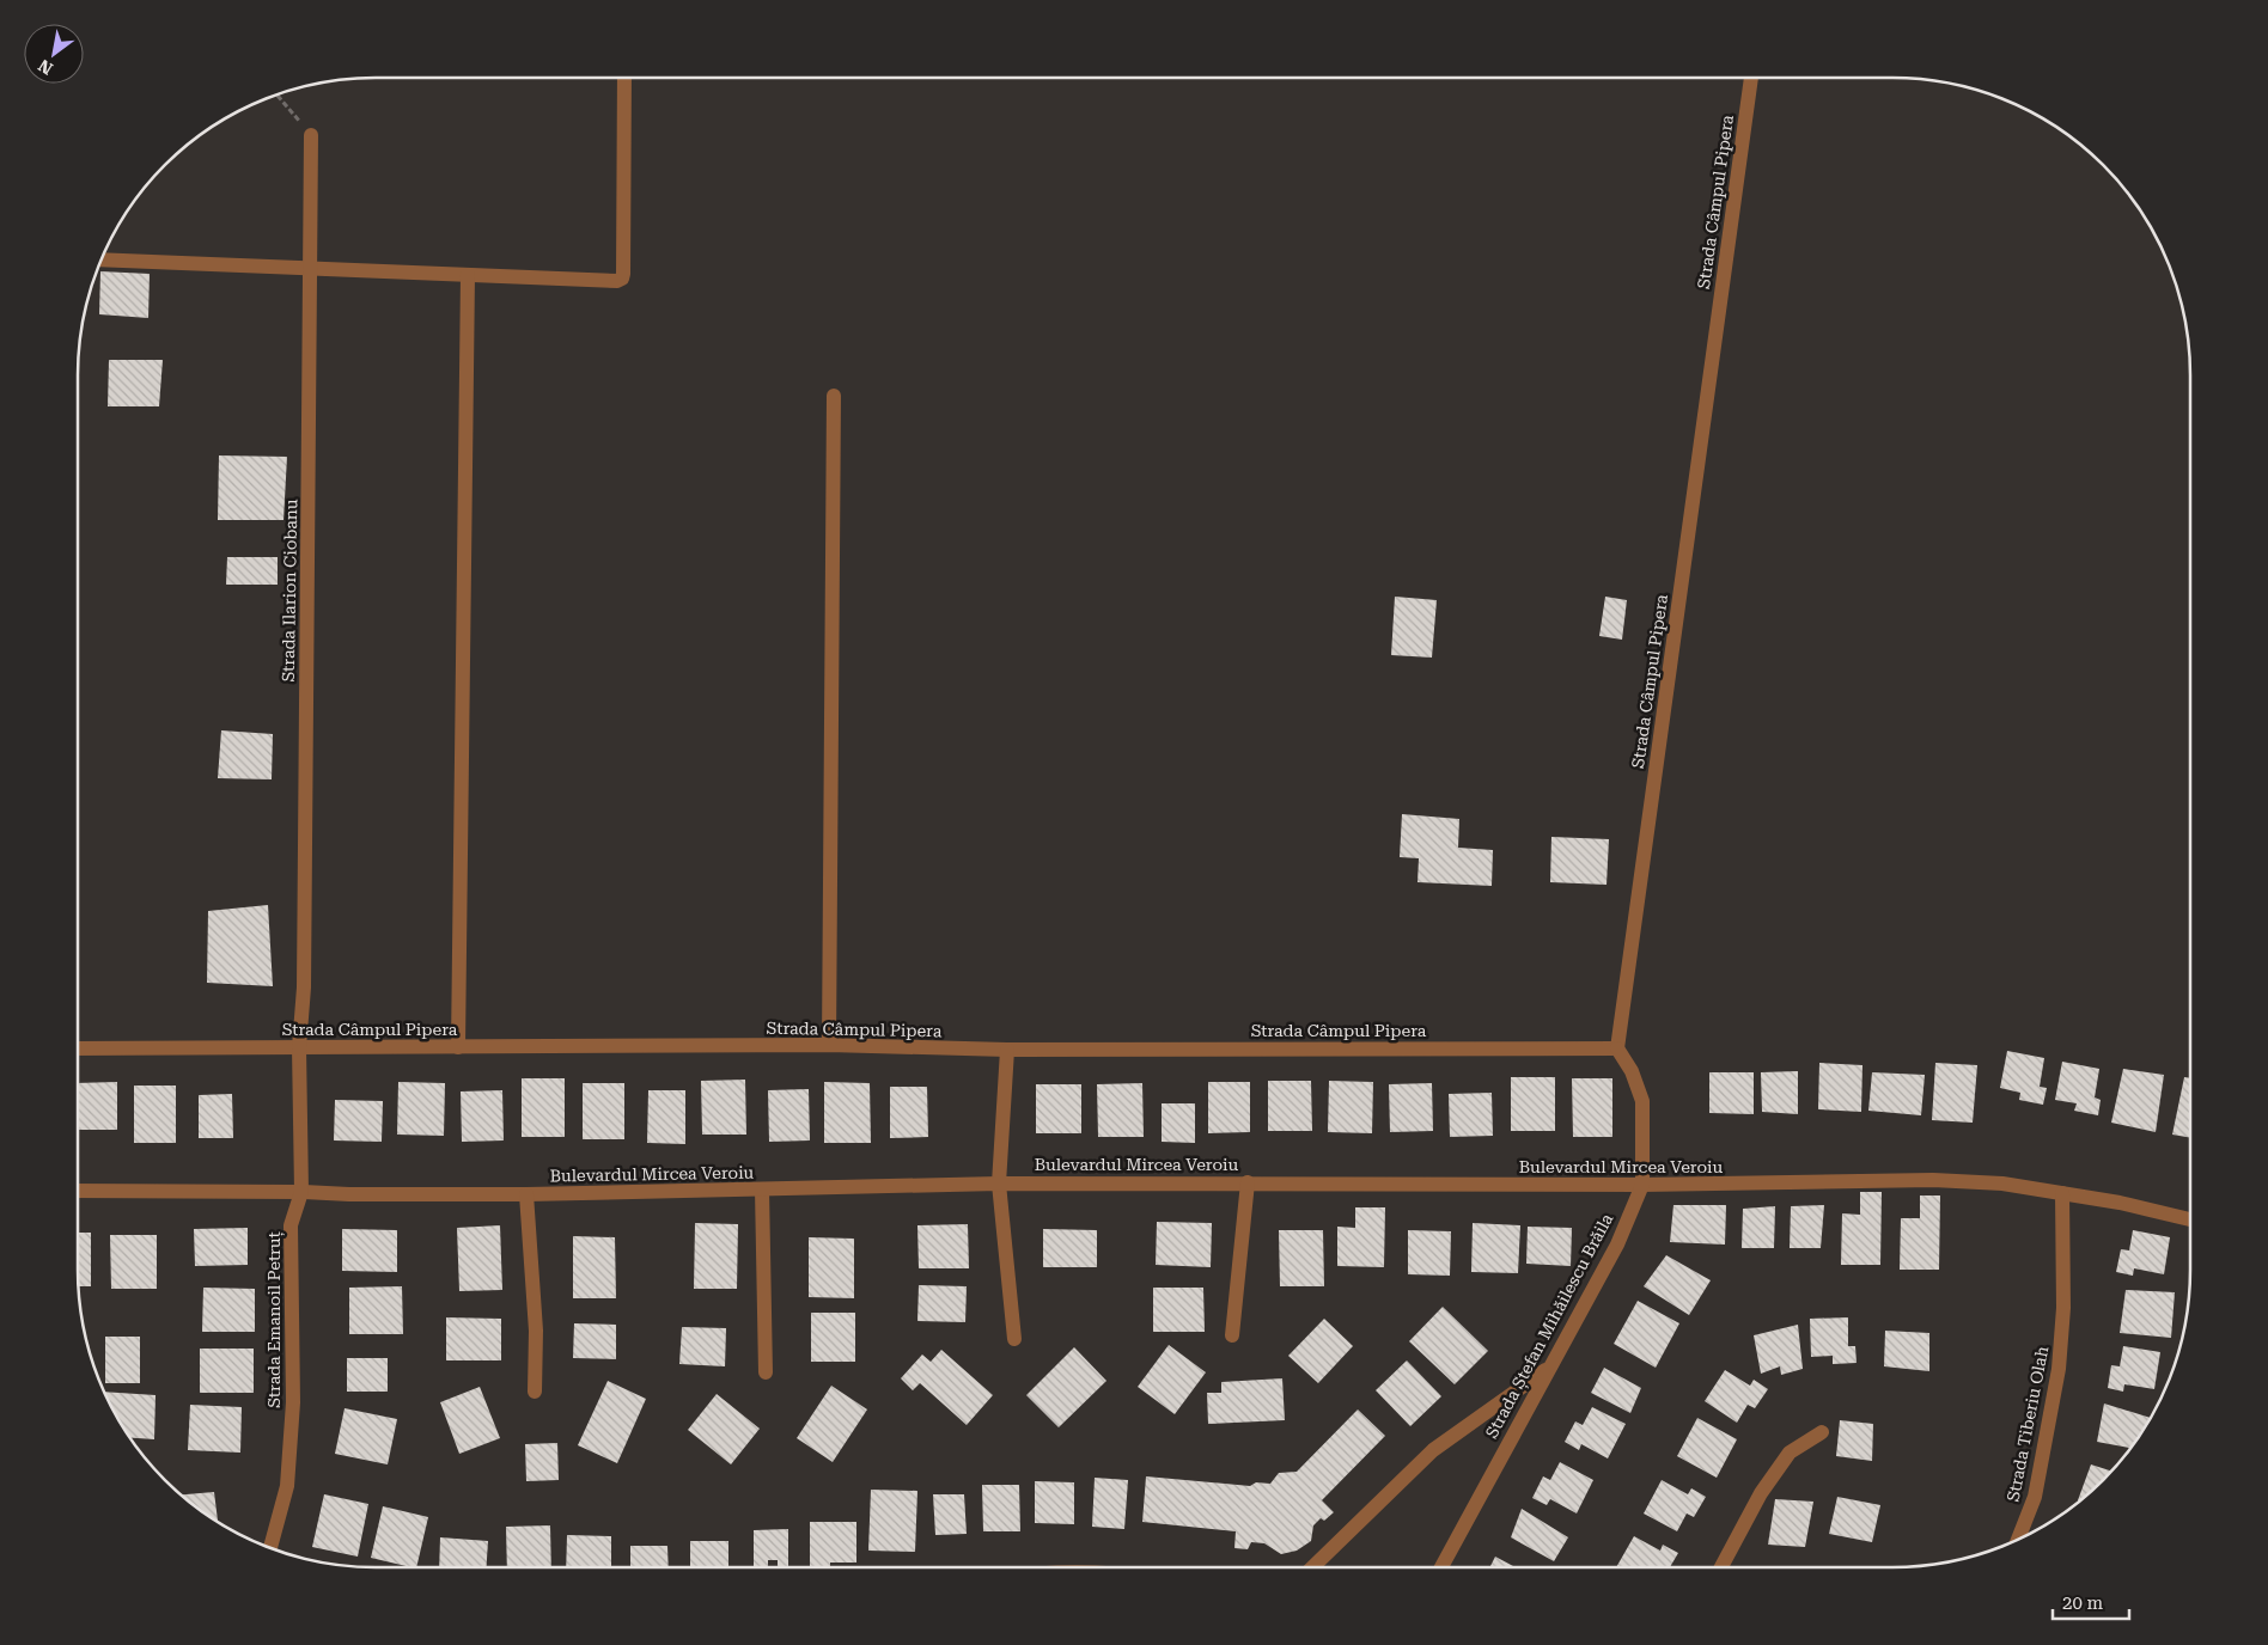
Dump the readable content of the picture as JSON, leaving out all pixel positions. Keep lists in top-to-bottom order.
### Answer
{
  "streets": {
    "street": [
      "Strada Câmpul Pipera",
      "Strada Ilarion Ciobanu",
      "Bulevardul Mircea Veroiu",
      "Strada Emanoil Petruț",
      "Strada Ștefan Mihăilescu Brăila",
      "Strada Tiberiu Olah"
    ]
  },
  "crossings": [
    ["Strada Câmpul Pipera", "Strada Ilarion Ciobanu"],
    ["Strada Câmpul Pipera", "Strada Emanoil Petruț"],
    ["Strada Câmpul Pipera", "Strada Ștefan Mihăilescu Brăila"],
    ["Strada Ilarion Ciobanu", "Strada Emanoil Petruț"],
    ["Bulevardul Mircea Veroiu", "Strada Emanoil Petruț"],
    ["Bulevardul Mircea Veroiu", "Strada Ștefan Mihăilescu Brăila"],
    ["Bulevardul Mircea Veroiu", "Strada Tiberiu Olah"]
  ],
  "scale_bar": "20 m",
  "north": "bottom left"
}
